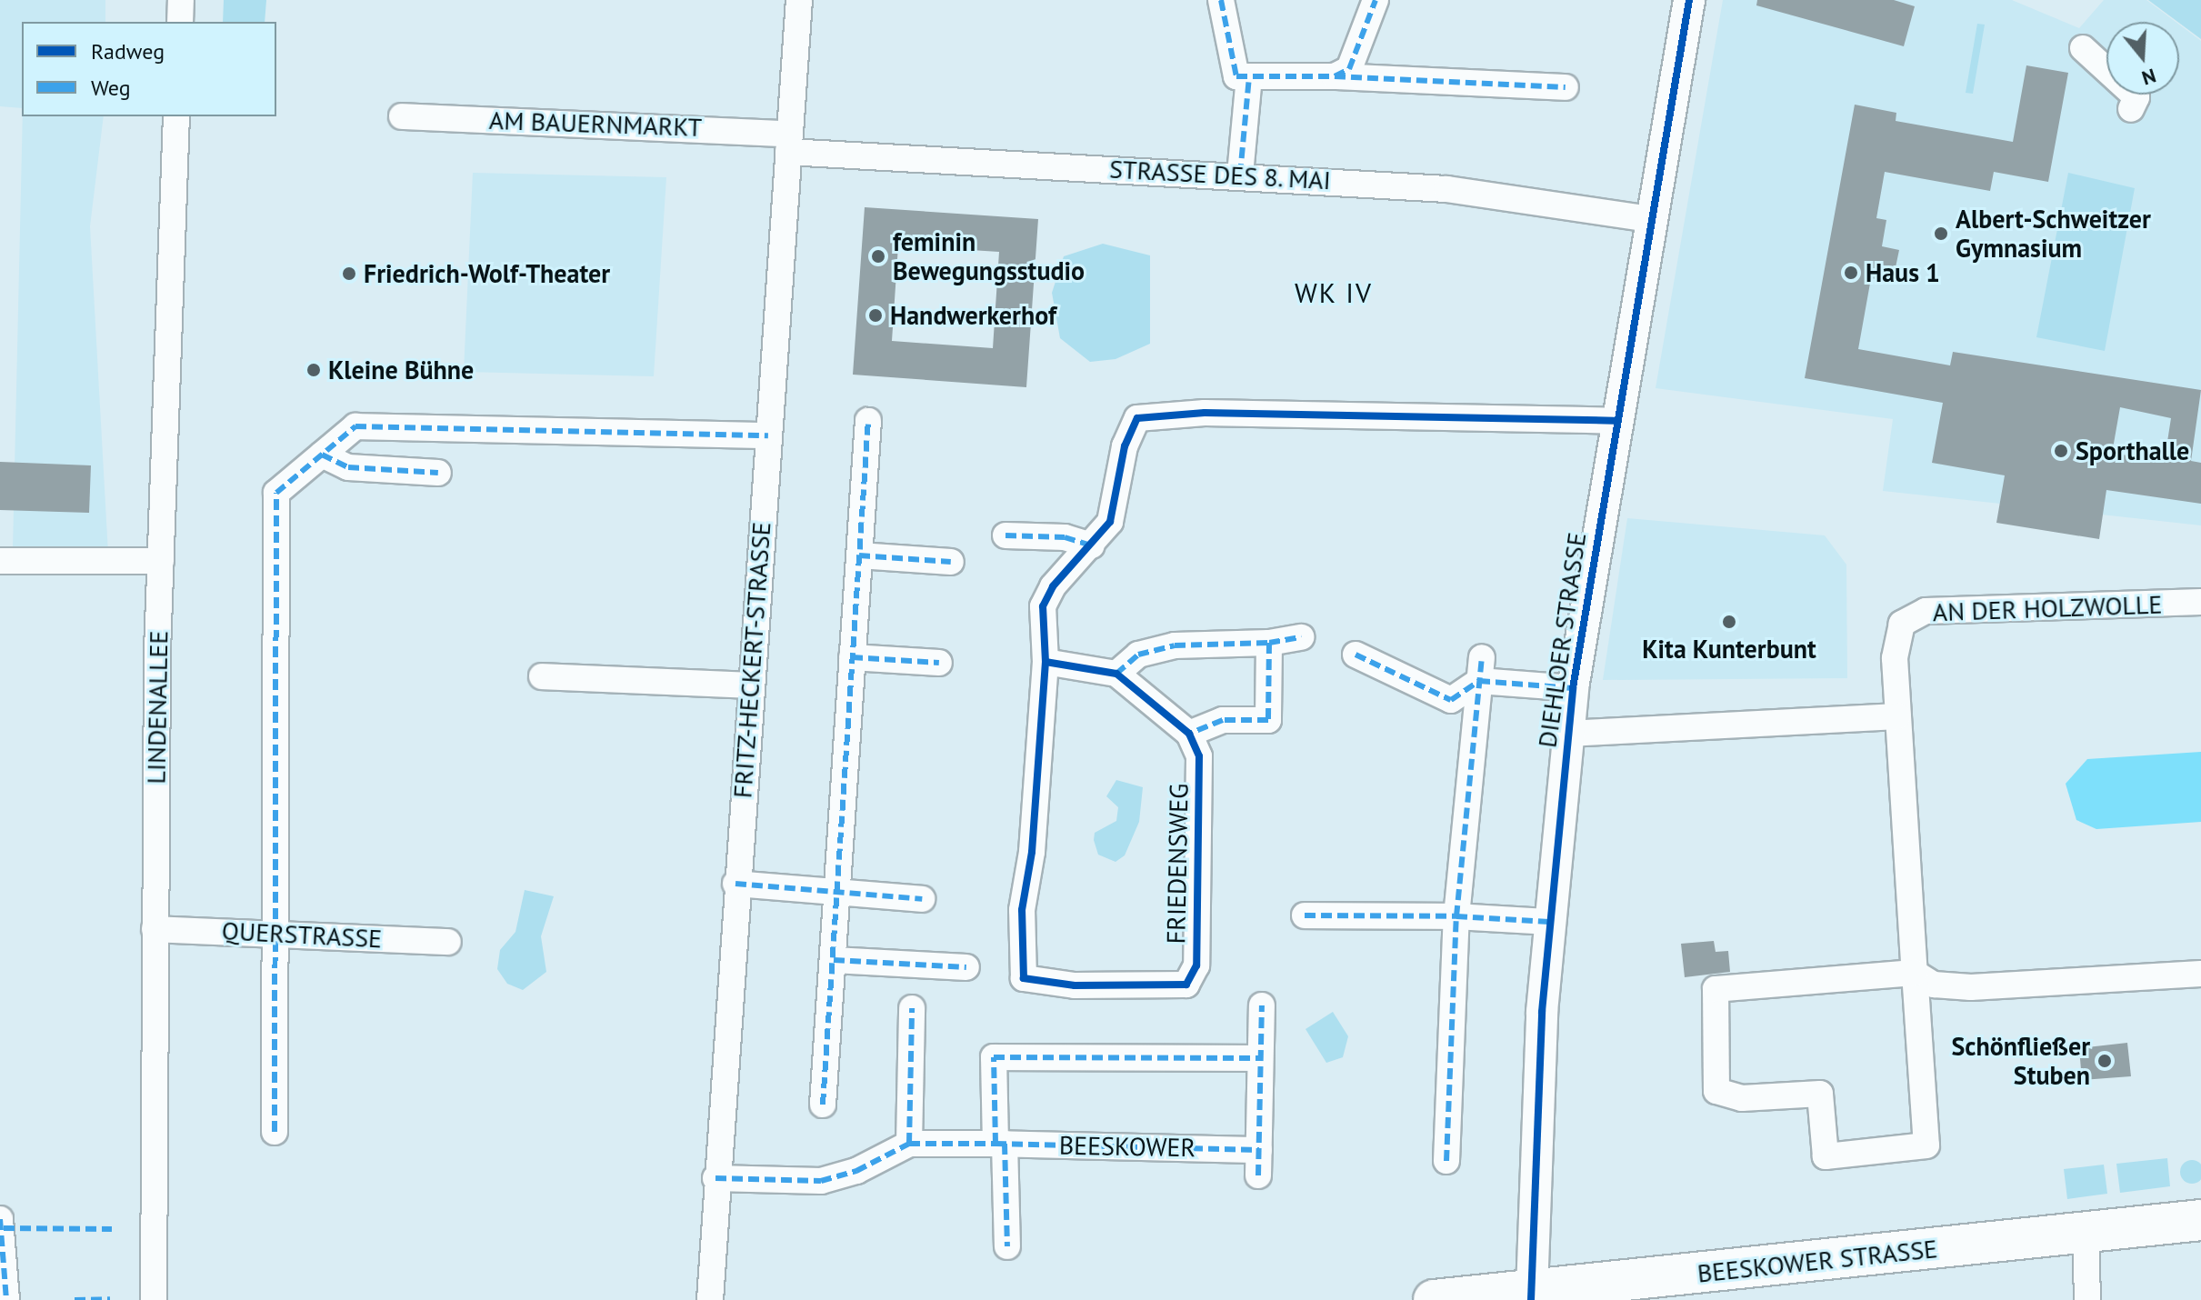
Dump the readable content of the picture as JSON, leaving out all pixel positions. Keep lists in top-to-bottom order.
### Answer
{
  "streets": {
    "main road": ["BEESKOWER STRASSE"],
    "street": [
      "AM BAUERNMARKT",
      "STRASSE DES 8. MAI",
      "AN DER HOLZWOLLE",
      "DIEHLOER STRASSE",
      "FRITZ-HECKERT-STRASSE",
      "LINDENALLEE",
      "FRIEDENSWEG",
      "QUERSTRASSE",
      "BEESKOWER"
    ]
  },
  "crossings": [
    ["AM BAUERNMARKT", "STRASSE DES 8. MAI"],
    ["AM BAUERNMARKT", "FRITZ-HECKERT-STRASSE"],
    ["STRASSE DES 8. MAI", "DIEHLOER STRASSE"],
    ["STRASSE DES 8. MAI", "FRITZ-HECKERT-STRASSE"],
    ["DIEHLOER STRASSE", "FRIEDENSWEG"],
    ["DIEHLOER STRASSE", "BEESKOWER STRASSE"],
    ["LINDENALLEE", "QUERSTRASSE"]
  ],
  "districts": ["WK IV"],
  "places": [
    "Albert-Schweitzer Gymnasium",
    "feminin Bewegungsstudio",
    "Haus 1",
    "Friedrich-Wolf-Theater",
    "Handwerkerhof",
    "Kleine Bühne",
    "Sporthalle",
    "Kita Kunterbunt",
    "Schönfließer Stuben"
  ],
  "legend": ["Radweg", "Weg"],
  "north": "bottom"
}
